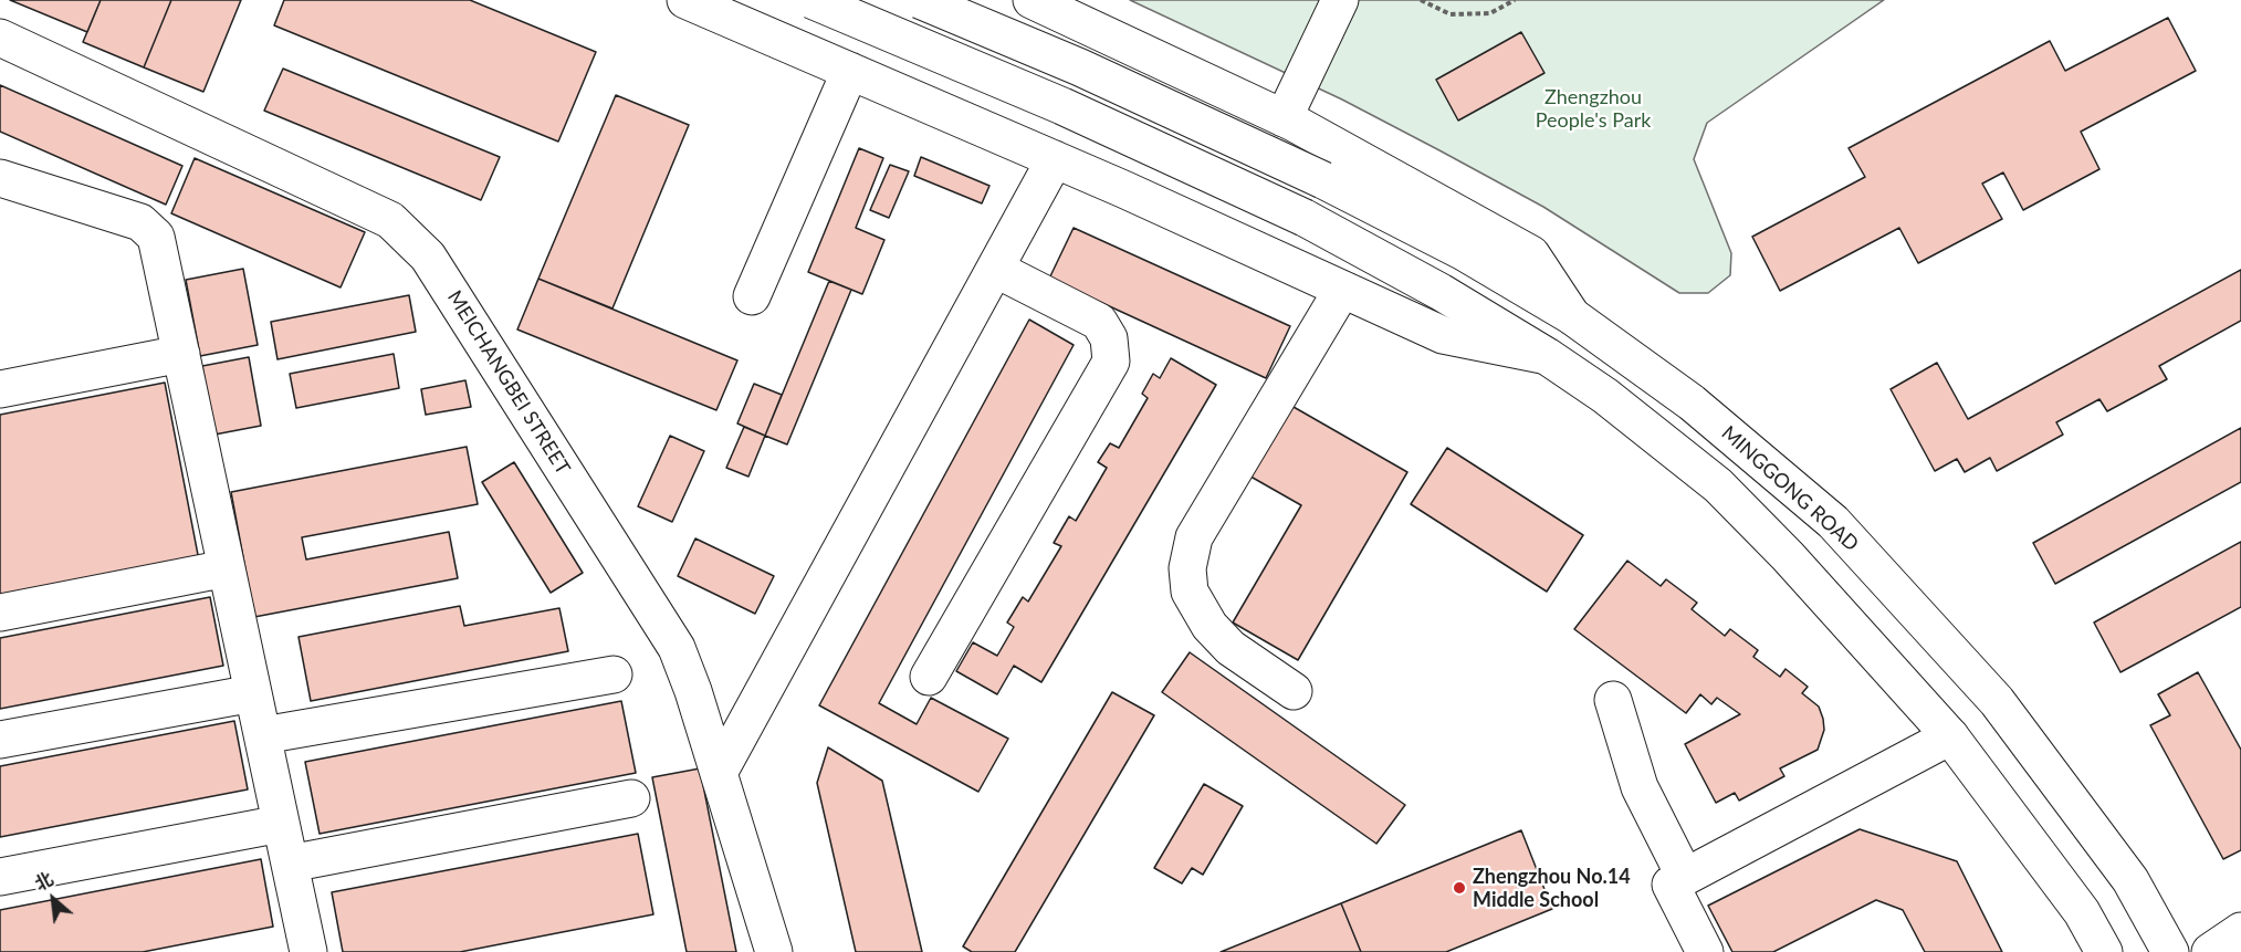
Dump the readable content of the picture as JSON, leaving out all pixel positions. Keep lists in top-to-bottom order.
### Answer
{
  "streets": {
    "street": ["MEICHANGBEI STREET", "MINGGONG ROAD"]
  },
  "parks": ["Zhengzhou People's Park"],
  "places": ["Zhengzhou No.14 Middle School"],
  "north": "top left"
}
